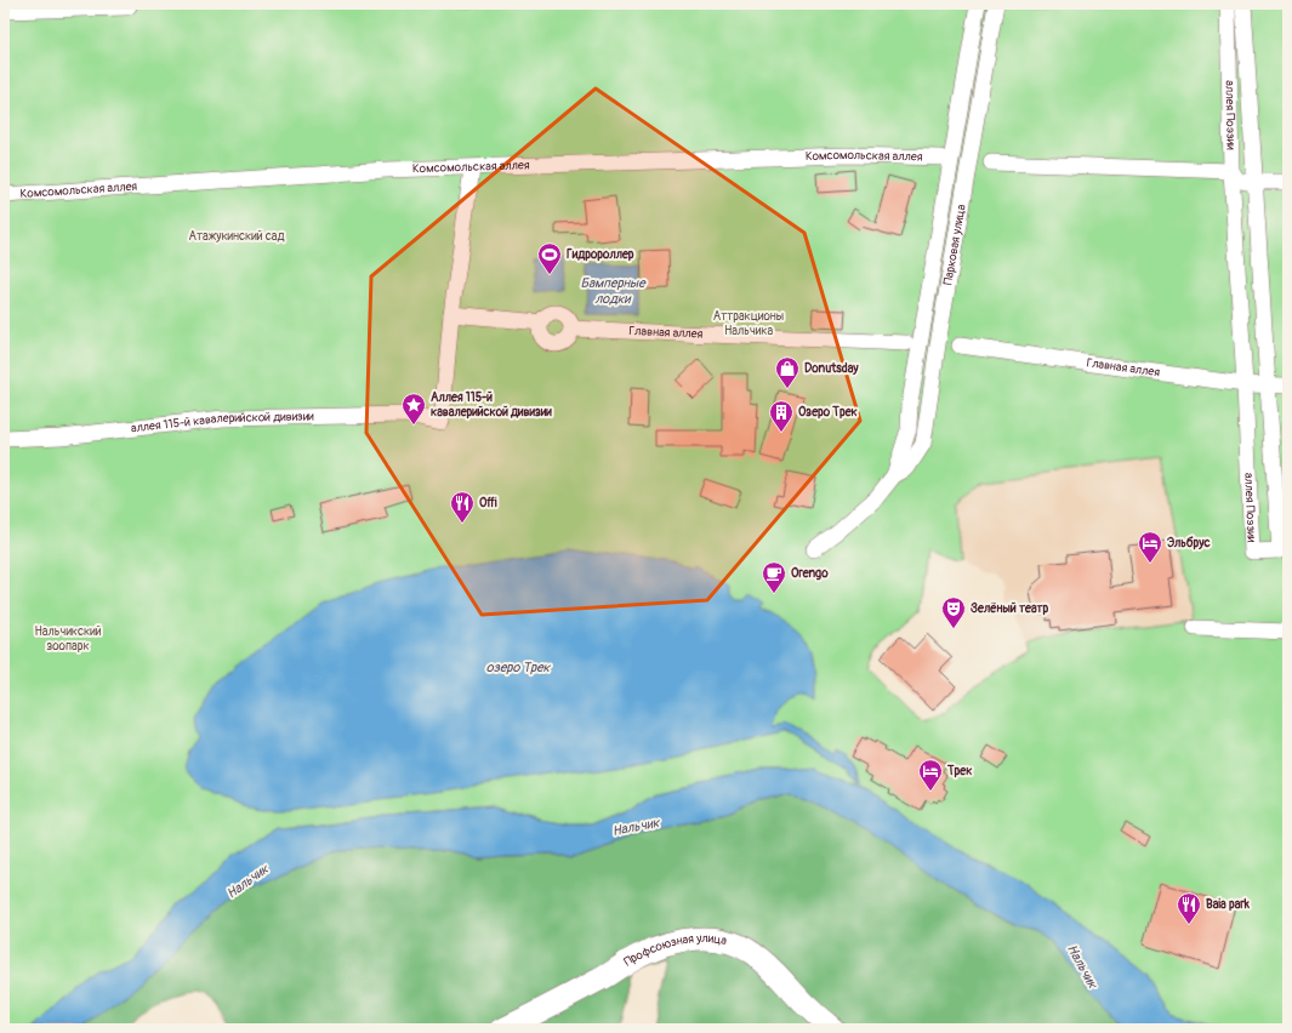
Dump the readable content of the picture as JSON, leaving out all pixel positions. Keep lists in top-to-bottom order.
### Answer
{
  "streets": {
    "street": [
      "аллея Поэзии",
      "Комсомольская аллея",
      "Парковая улица",
      "Главная аллея",
      "аллея 115-й кавалерийской дивизии",
      "Профсоюзная улица"
    ]
  },
  "crossings": [
    ["аллея Поэзии", "Главная аллея"]
  ],
  "water": ["Бамперные лодки", "озеро Трек", "Нальчик"],
  "parks": ["Атажукинский сад", "Аттракционы Нальчика", "Нальчикский зоопарк"],
  "places": {
    "sports": ["Гидророллер"],
    "shop": ["Donutsday"],
    "place": ["Аллея 115-й кавалерийской дивизии"],
    "building": ["Озеро Трек"],
    "restaurant": ["Offi", "Baia park"],
    "hotel": ["Эльбрус", "Трек"],
    "cafe": ["Orengo"],
    "theatre": ["Зелёный театр"]
  }
}
